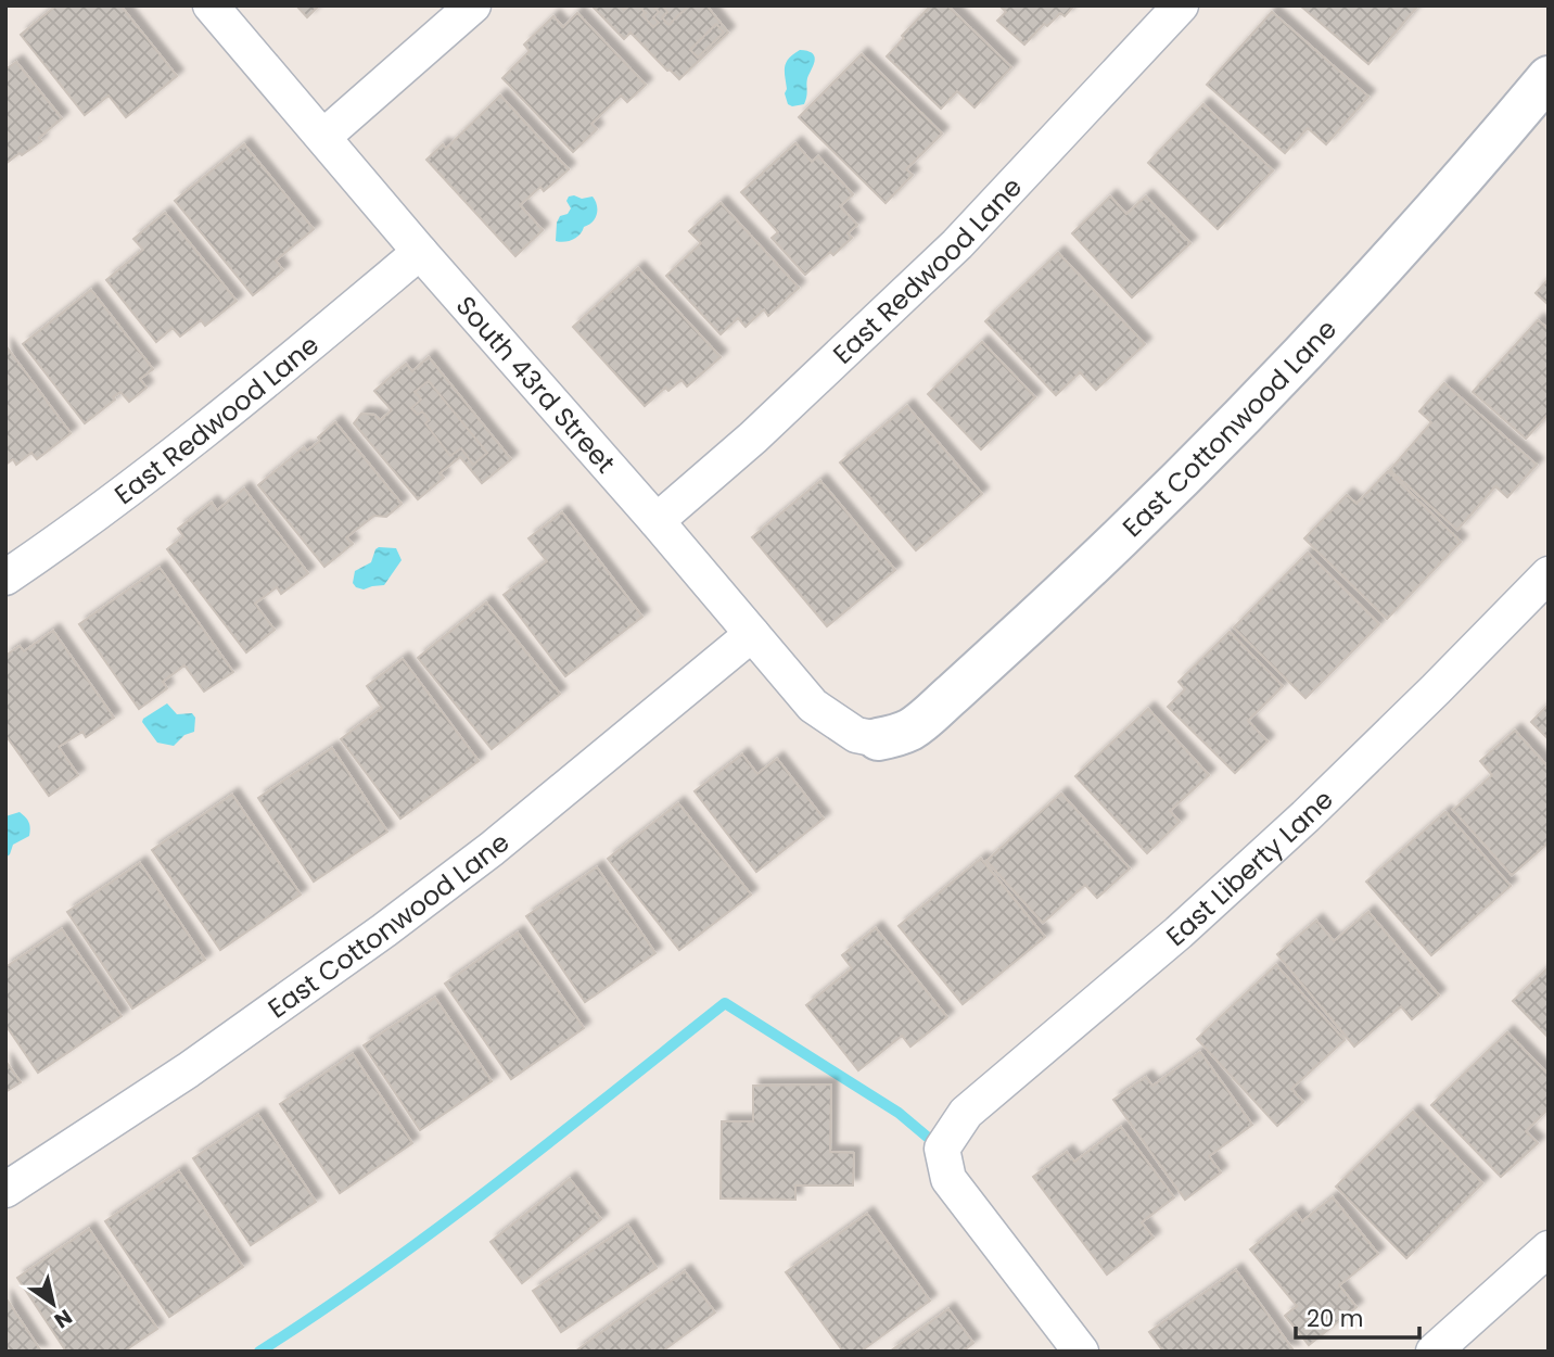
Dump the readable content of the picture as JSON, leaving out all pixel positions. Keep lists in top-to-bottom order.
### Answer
{
  "streets": {
    "street": [
      "East Redwood Lane",
      "South 43rd Street",
      "East Cottonwood Lane",
      "East Liberty Lane"
    ]
  },
  "crossings": [
    ["East Redwood Lane", "South 43rd Street"],
    ["South 43rd Street", "East Cottonwood Lane"]
  ],
  "scale_bar": "20 m",
  "north": "bottom right"
}
